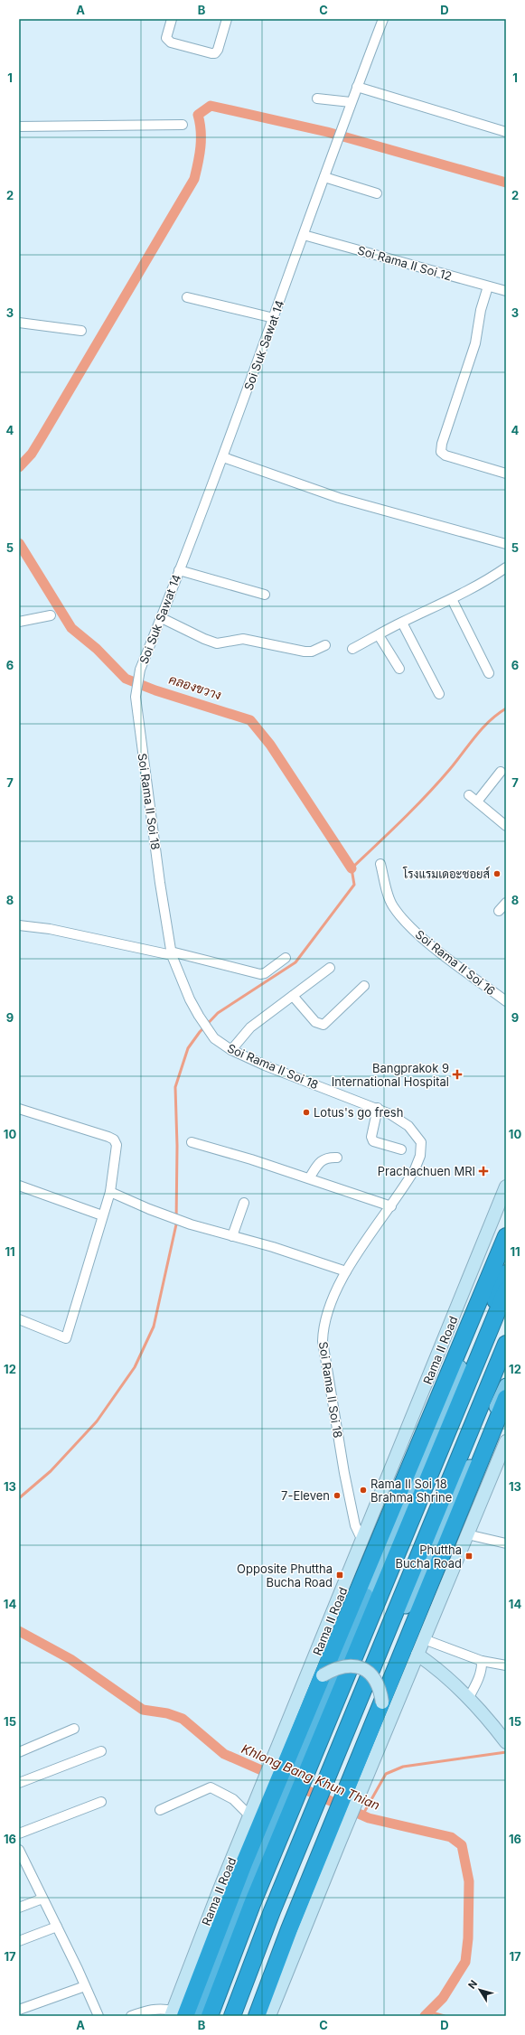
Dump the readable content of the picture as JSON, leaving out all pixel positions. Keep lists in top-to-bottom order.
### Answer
{
  "streets": {
    "highway": ["Rama II Road"],
    "street": [
      "Soi Rama II Soi 12",
      "Soi Suk Sawat 14",
      "Soi Rama II Soi 18",
      "Soi Rama II Soi 16"
    ]
  },
  "crossings": [
    ["Soi Rama II Soi 12", "Soi Suk Sawat 14"],
    ["Soi Suk Sawat 14", "Soi Rama II Soi 18"],
    ["Soi Rama II Soi 18", "Rama II Road"]
  ],
  "water": ["คลองขวาง", "Khlong Bang Khun Thian"],
  "places": {
    "other": [
      "โรงแรมเดอะชอยส์",
      "Lotus's go fresh",
      "Rama II Soi 18 Brahma Shrine",
      "7-Eleven"
    ],
    "health": ["Bangprakok 9 International Hospital", "Prachachuen MRI"],
    "transit": ["Phuttha Bucha Road", "Opposite Phuttha Bucha Road"]
  },
  "north": "top left",
  "grid": {
    "columns": [
      "A",
      "B",
      "C",
      "D"
    ],
    "rows": [
      "1",
      "2",
      "3",
      "4",
      "5",
      "6",
      "7",
      "8",
      "9",
      "10",
      "11",
      "12",
      "13",
      "14",
      "15",
      "16",
      "17"
    ]
  }
}
